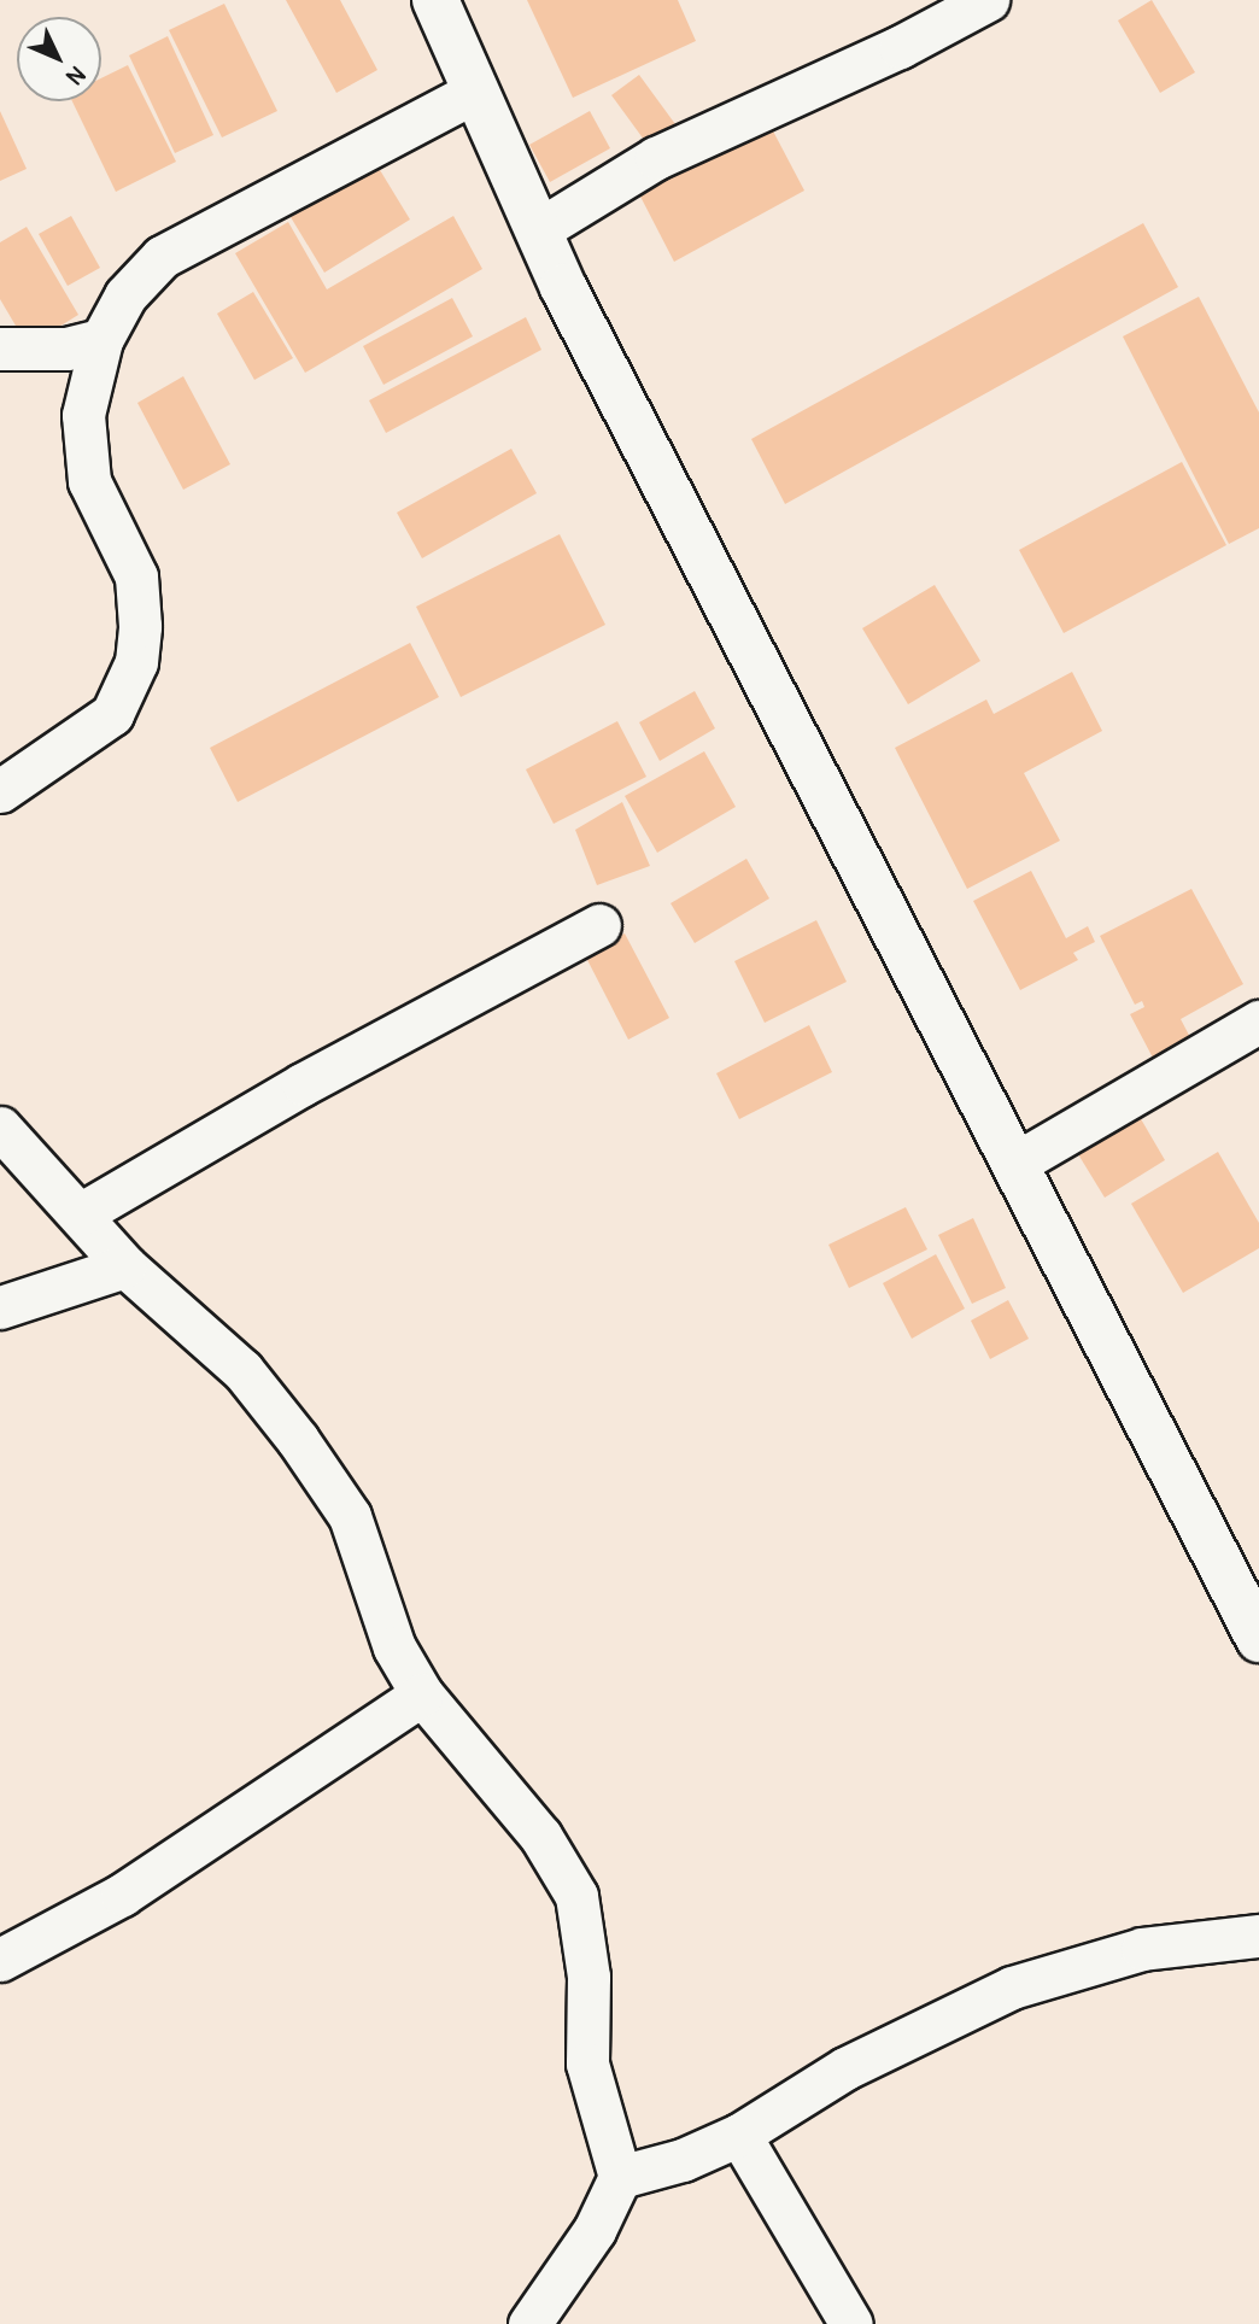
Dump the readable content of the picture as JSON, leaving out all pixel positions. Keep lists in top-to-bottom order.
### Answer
{
  "north": "bottom right"
}
